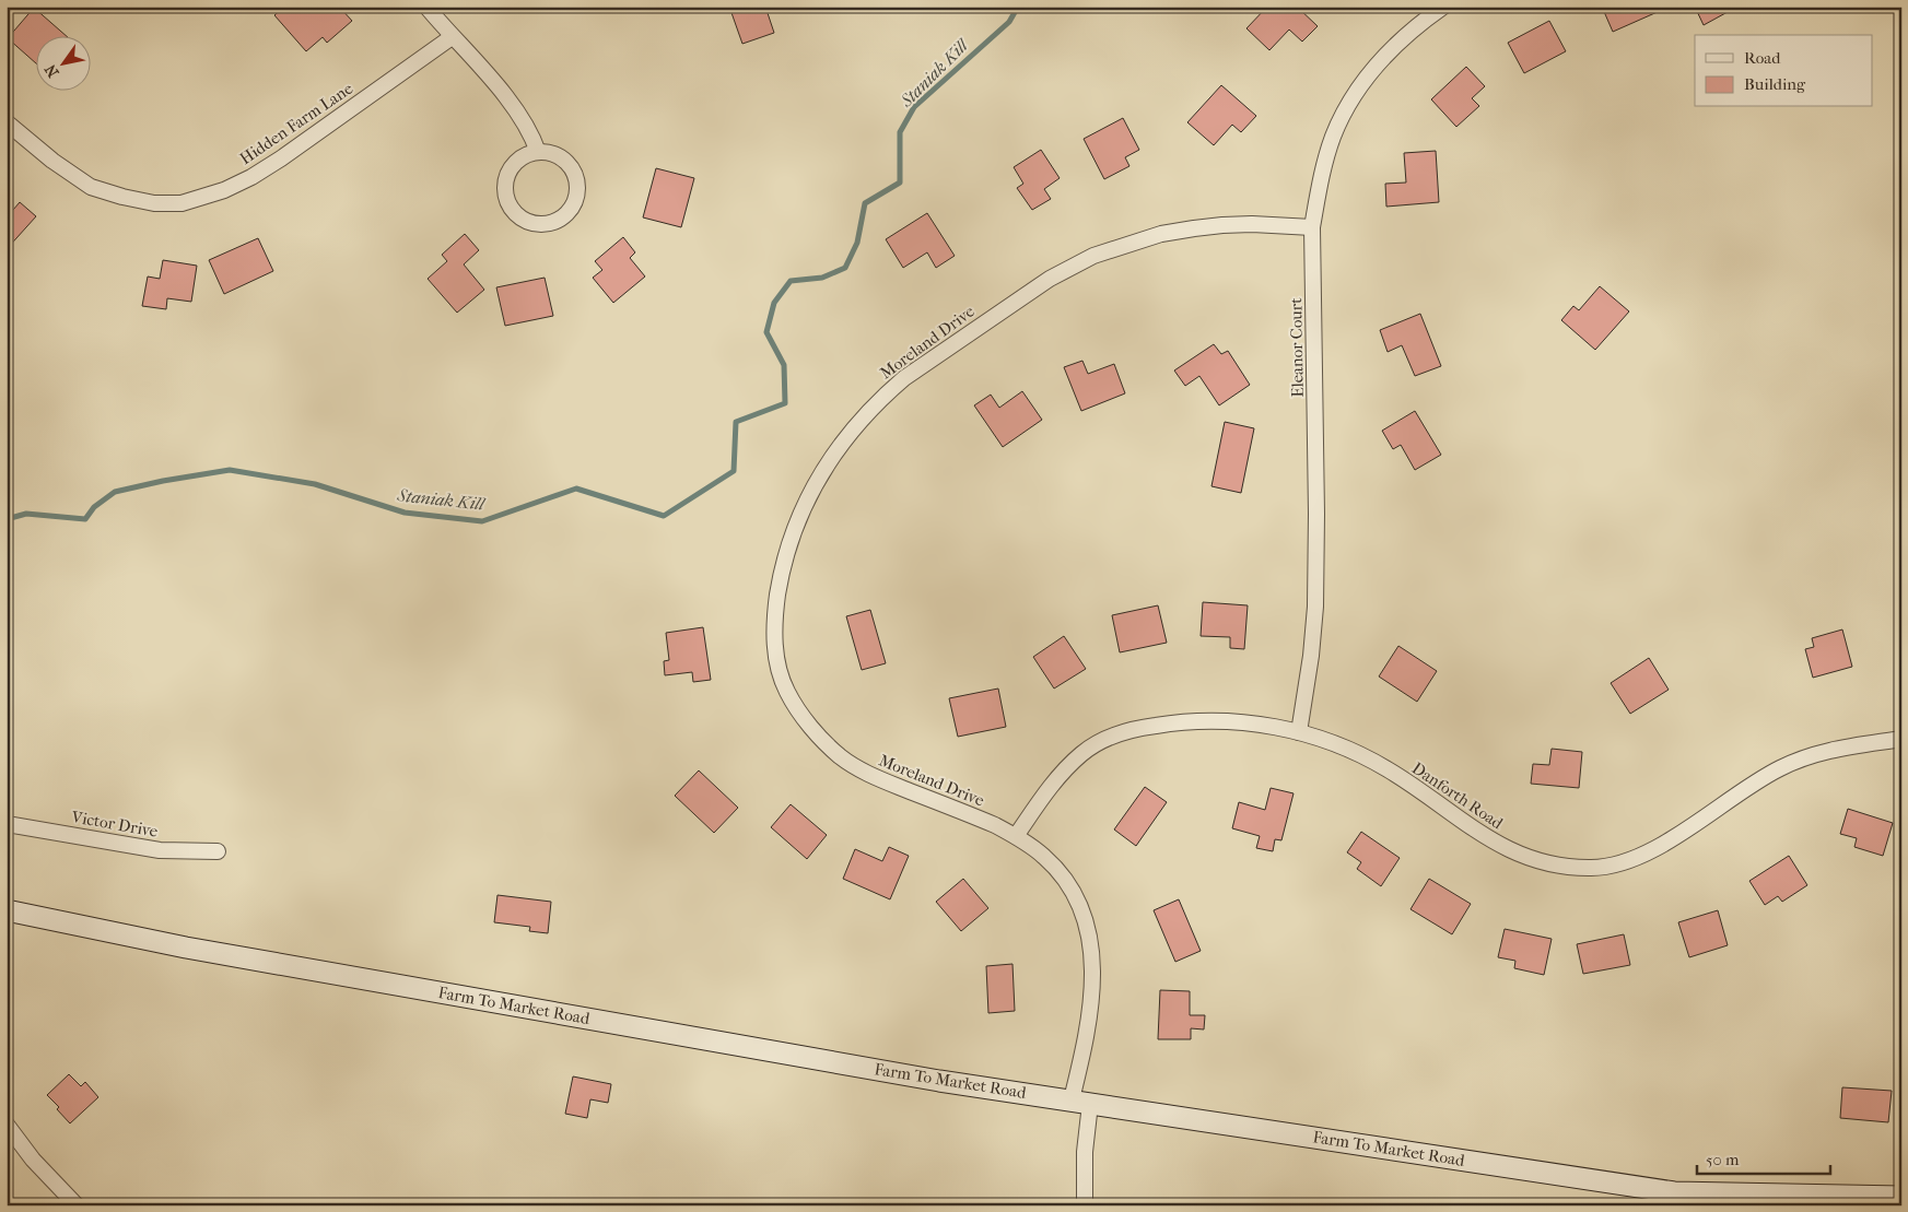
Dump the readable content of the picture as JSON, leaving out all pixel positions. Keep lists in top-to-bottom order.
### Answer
{
  "streets": {
    "street": [
      "Hidden Farm Lane",
      "Moreland Drive",
      "Eleanor Court",
      "Danforth Road",
      "Victor Drive",
      "Farm To Market Road"
    ]
  },
  "crossings": [
    ["Moreland Drive", "Eleanor Court"],
    ["Moreland Drive", "Danforth Road"],
    ["Moreland Drive", "Farm To Market Road"],
    ["Eleanor Court", "Danforth Road"]
  ],
  "water": ["Staniak Kill"],
  "legend": ["Road", "Building"],
  "scale_bar": "50 m",
  "north": "bottom left"
}
